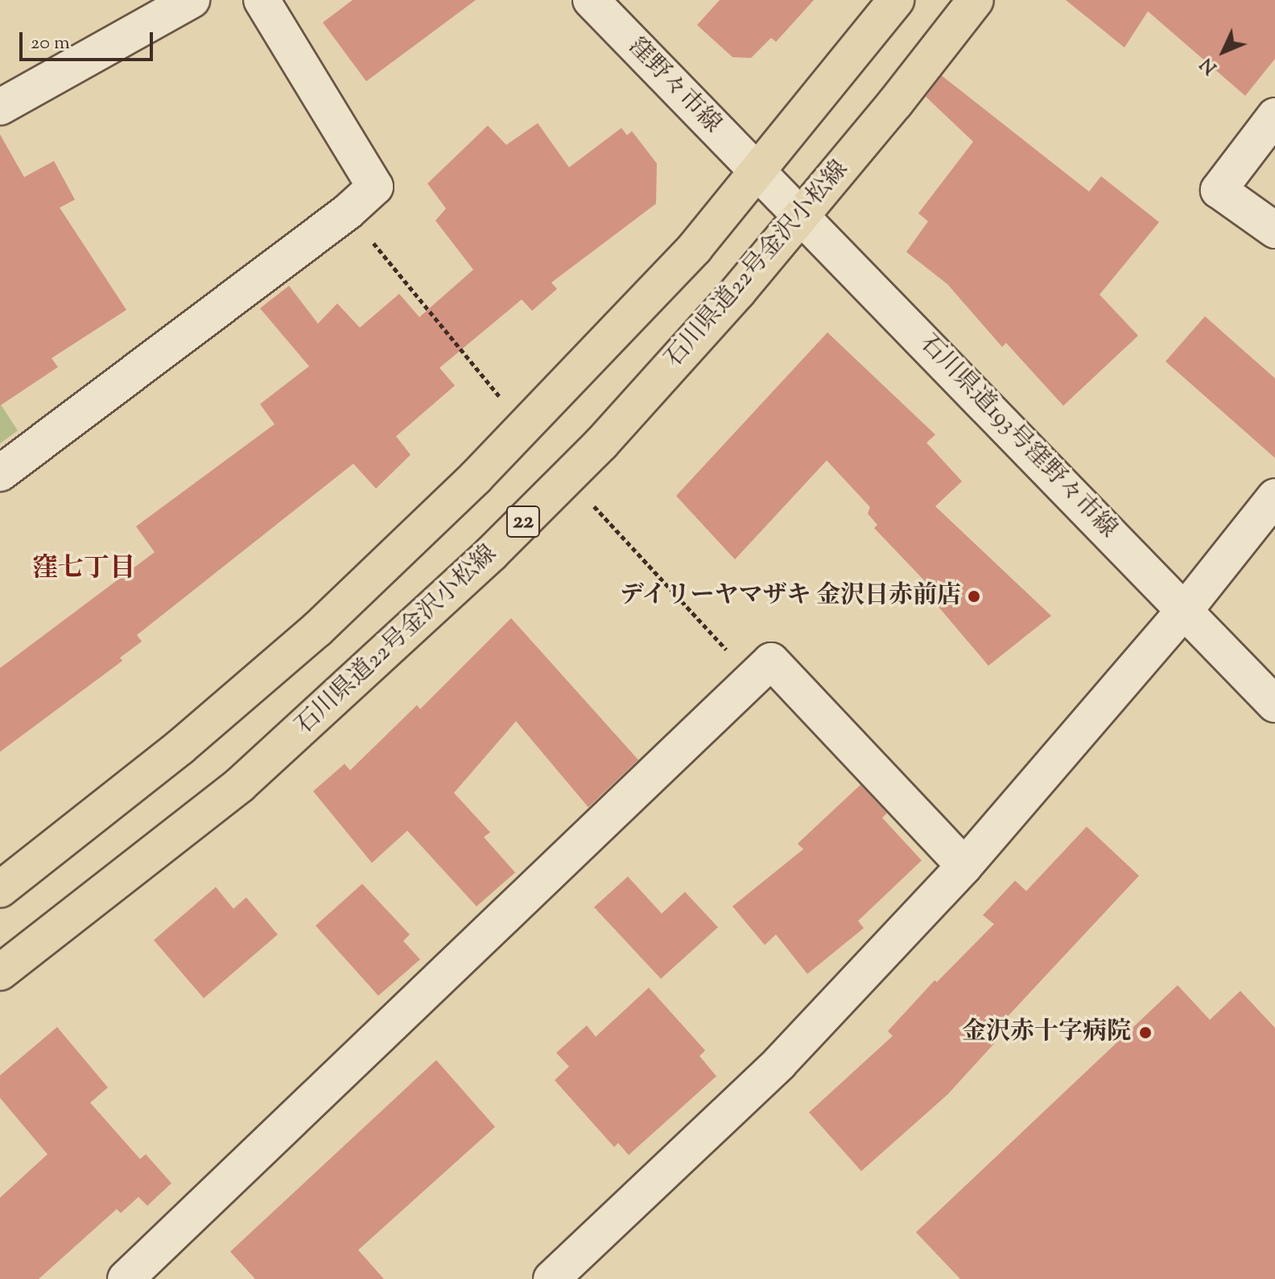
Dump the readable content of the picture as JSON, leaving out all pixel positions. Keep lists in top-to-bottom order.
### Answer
{
  "streets": {
    "main road": ["石川県道22号金沢小松線", "22"],
    "street": ["窪野々市線", "石川県道193号窪野々市線"]
  },
  "crossings": [
    ["窪野々市線", "石川県道193号窪野々市線"],
    ["石川県道22号金沢小松線", "石川県道193号窪野々市線"]
  ],
  "districts": ["窪七丁目"],
  "places": ["デイリーヤマザキ 金沢日赤前店", "金沢赤十字病院"],
  "scale_bar": "20 m",
  "north": "bottom left"
}
